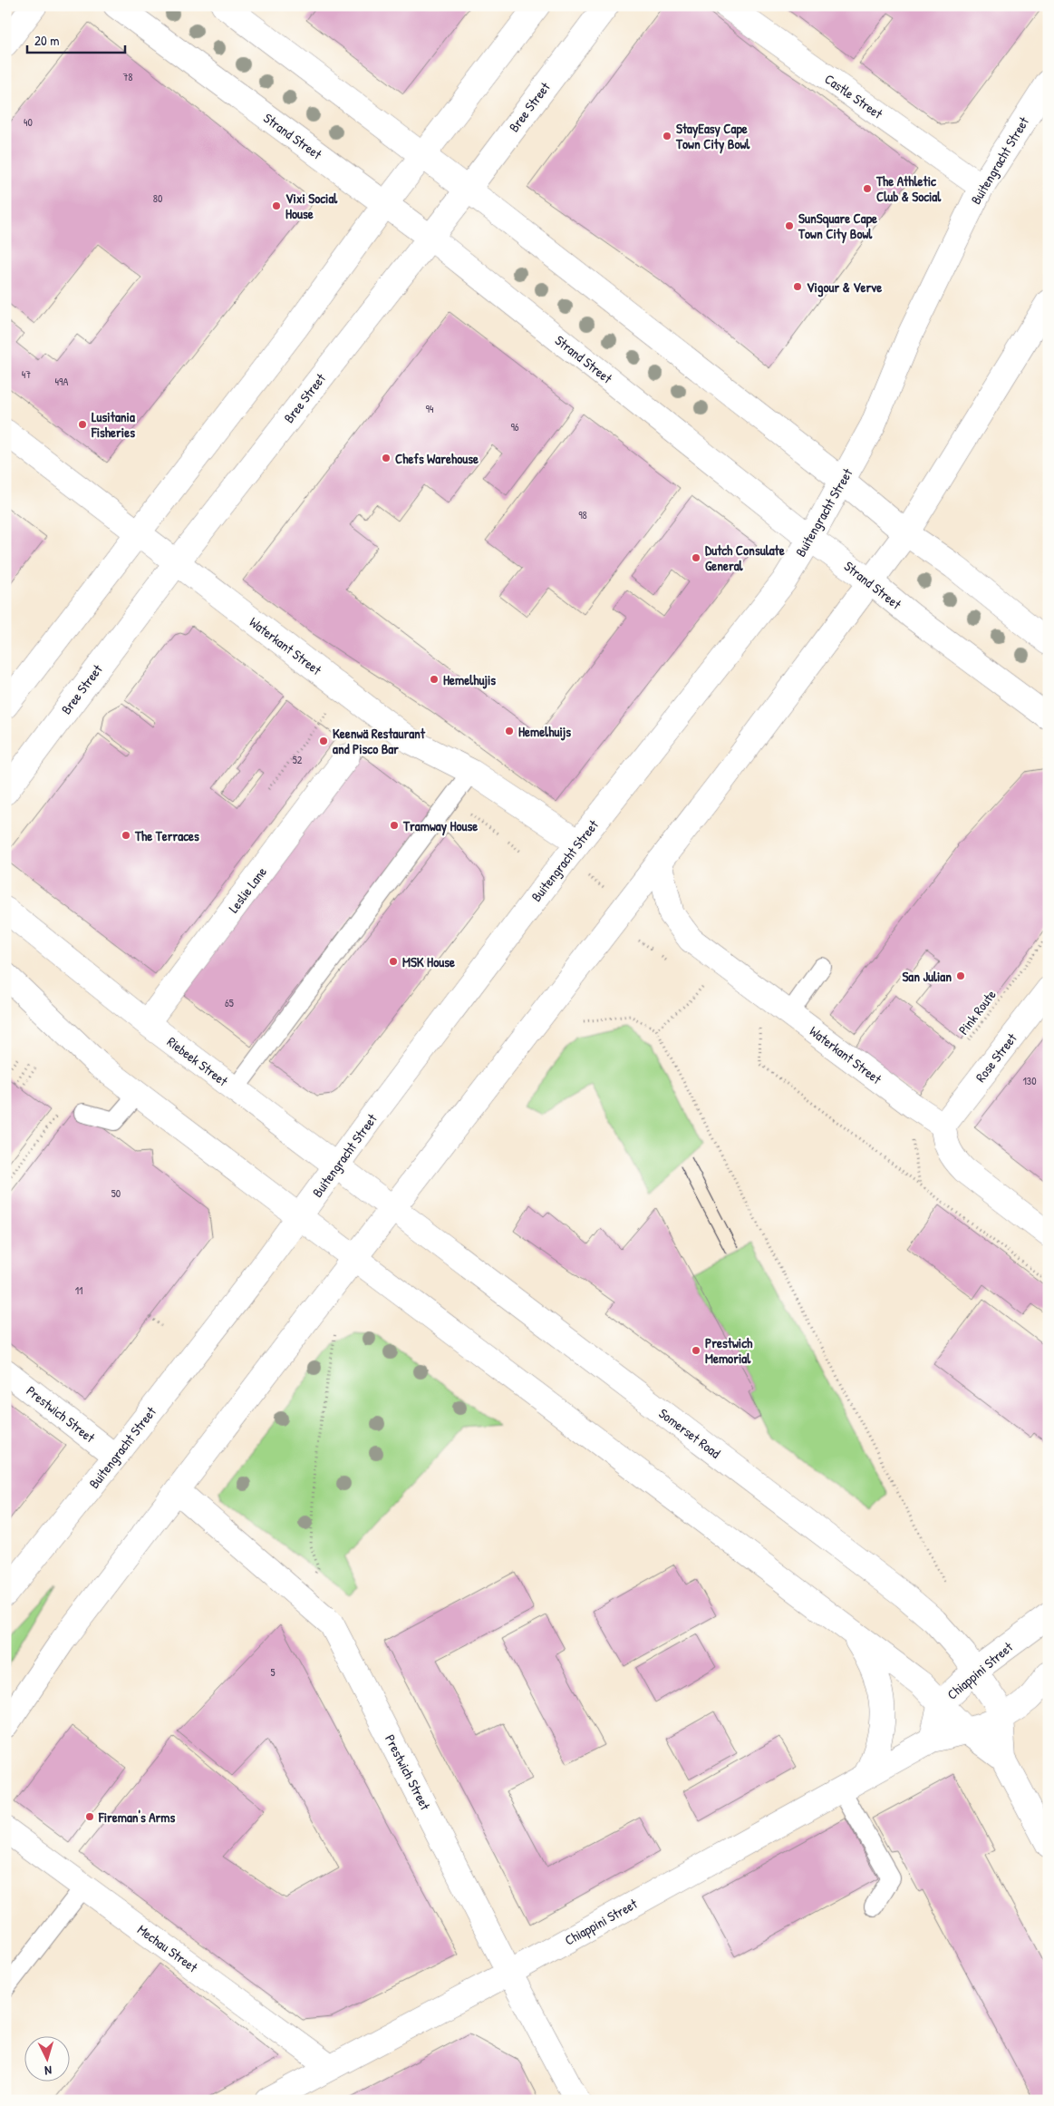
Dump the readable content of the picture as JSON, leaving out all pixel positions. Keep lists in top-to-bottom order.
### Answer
{
  "streets": {
    "street": [
      "Castle Street",
      "Bree Street",
      "Strand Street",
      "Buitengracht Street",
      "Waterkant Street",
      "Leslie Lane",
      "Rose Street",
      "Riebeek Street",
      "Prestwich Street",
      "Somerset Road",
      "Chiappini Street",
      "Mechau Street"
    ],
    "path": ["Pink Route"]
  },
  "crossings": [
    ["Castle Street", "Buitengracht Street"],
    ["Bree Street", "Strand Street"],
    ["Bree Street", "Waterkant Street"],
    ["Strand Street", "Buitengracht Street"],
    ["Buitengracht Street", "Waterkant Street"],
    ["Buitengracht Street", "Riebeek Street"],
    ["Buitengracht Street", "Prestwich Street"],
    ["Waterkant Street", "Rose Street"],
    ["Leslie Lane", "Riebeek Street"],
    ["Riebeek Street", "Somerset Road"],
    ["Prestwich Street", "Chiappini Street"],
    ["Somerset Road", "Chiappini Street"],
    ["Chiappini Street", "Mechau Street"]
  ],
  "places": [
    "StayEasy Cape Town City Bowl",
    "The Athletic Club & Social",
    "Vixi Social House",
    "SunSquare Cape Town City Bowl",
    "Vigour & Verve",
    "Lusitania Fisheries",
    "Chefs Warehouse",
    "Dutch Consulate General",
    "Hemelhujis",
    "Hemelhuijs",
    "Keenwä Restaurant and Pisco Bar",
    "Tramway House",
    "The Terraces",
    "MSK House",
    "San Julian",
    "Prestwich Memorial",
    "Fireman's Arms"
  ],
  "house_numbers": [
    "78",
    "40",
    "80",
    "47",
    "49A",
    "94",
    "96",
    "98",
    "52",
    "65",
    "130",
    "50",
    "11",
    "5"
  ],
  "scale_bar": "20 m",
  "north": "bottom"
}
